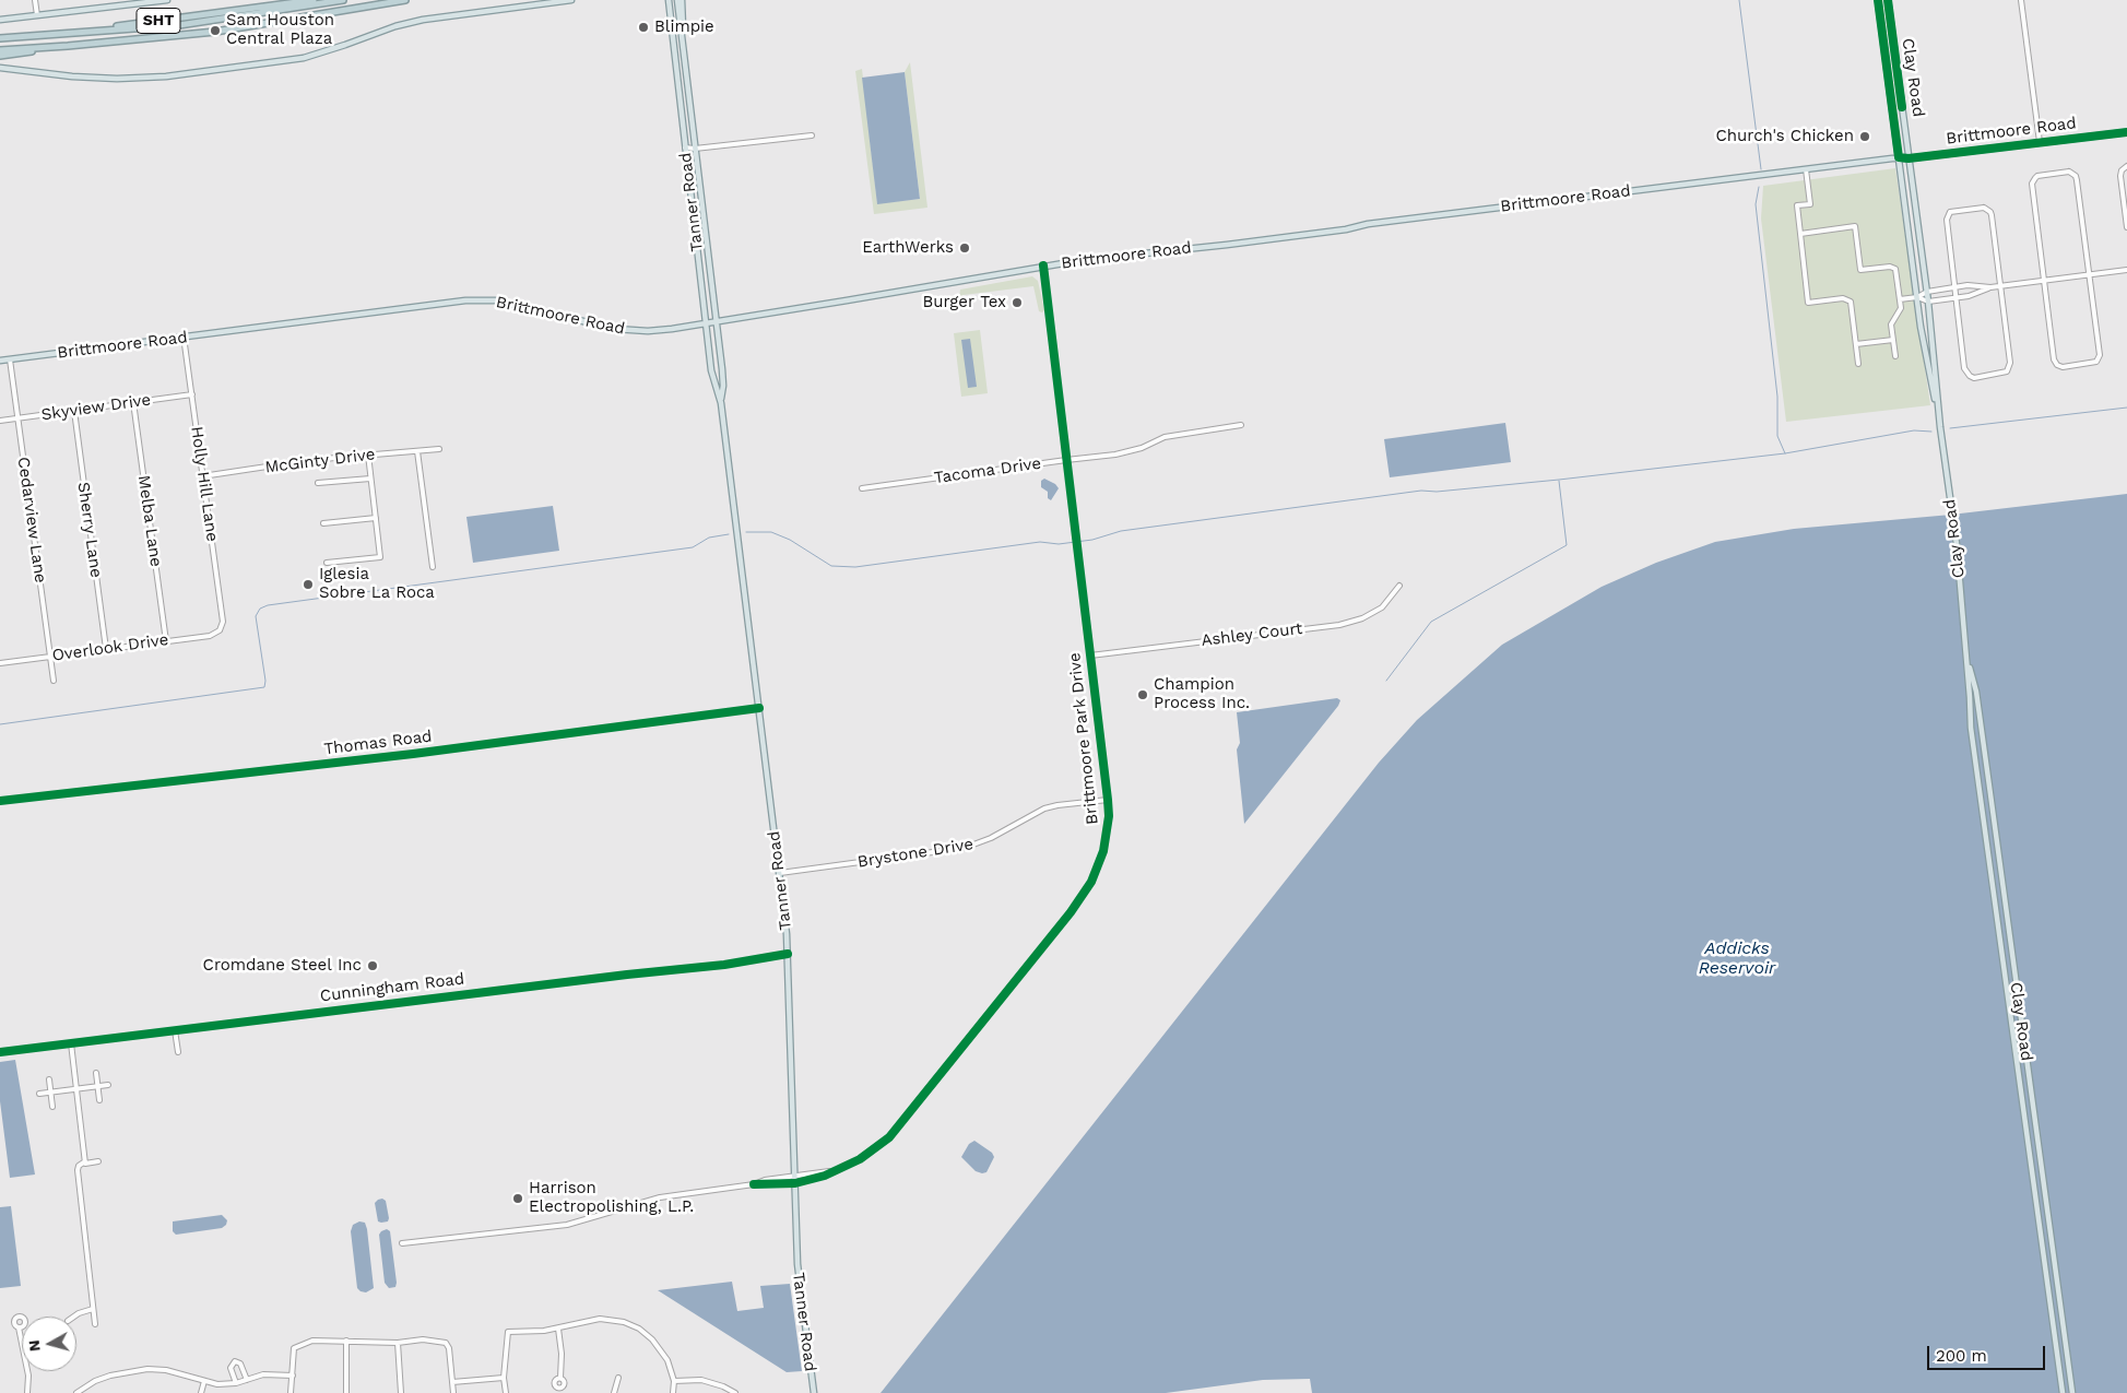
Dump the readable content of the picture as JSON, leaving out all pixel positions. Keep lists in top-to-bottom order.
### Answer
{
  "streets": {
    "highway": ["SHT"],
    "main road": ["Clay Road", "Brittmoore Road", "Tanner Road"],
    "street": [
      "Skyview Drive",
      "McGinty Drive",
      "Tacoma Drive",
      "Holly Hill Lane",
      "Cedarview Lane",
      "Melba Lane",
      "Sherry Lane",
      "Ashley Court",
      "Overlook Drive",
      "Brittmoore Park Drive",
      "Thomas Road",
      "Brystone Drive",
      "Cunningham Road"
    ]
  },
  "crossings": [
    ["Clay Road", "Brittmoore Road"],
    ["Brittmoore Road", "Tanner Road"],
    ["Brittmoore Road", "Holly Hill Lane"],
    ["Brittmoore Road", "Cedarview Lane"],
    ["Brittmoore Road", "Brittmoore Park Drive"],
    ["Tanner Road", "Brittmoore Park Drive"],
    ["Tanner Road", "Thomas Road"],
    ["Tanner Road", "Brystone Drive"],
    ["Tanner Road", "Cunningham Road"],
    ["Skyview Drive", "Holly Hill Lane"],
    ["Skyview Drive", "Cedarview Lane"],
    ["Skyview Drive", "Melba Lane"],
    ["Skyview Drive", "Sherry Lane"],
    ["McGinty Drive", "Holly Hill Lane"],
    ["Tacoma Drive", "Brittmoore Park Drive"],
    ["Holly Hill Lane", "Overlook Drive"],
    ["Cedarview Lane", "Overlook Drive"],
    ["Melba Lane", "Overlook Drive"],
    ["Sherry Lane", "Overlook Drive"],
    ["Ashley Court", "Brittmoore Park Drive"],
    ["Brittmoore Park Drive", "Brystone Drive"]
  ],
  "water": ["Addicks Reservoir"],
  "places": [
    "Blimpie",
    "Sam Houston Central Plaza",
    "Church's Chicken",
    "EarthWerks",
    "Burger Tex",
    "Iglesia Sobre La Roca",
    "Champion Process Inc.",
    "Cromdane Steel Inc",
    "Harrison Electropolishing, L.P."
  ],
  "scale_bar": "200 m",
  "north": "left"
}
